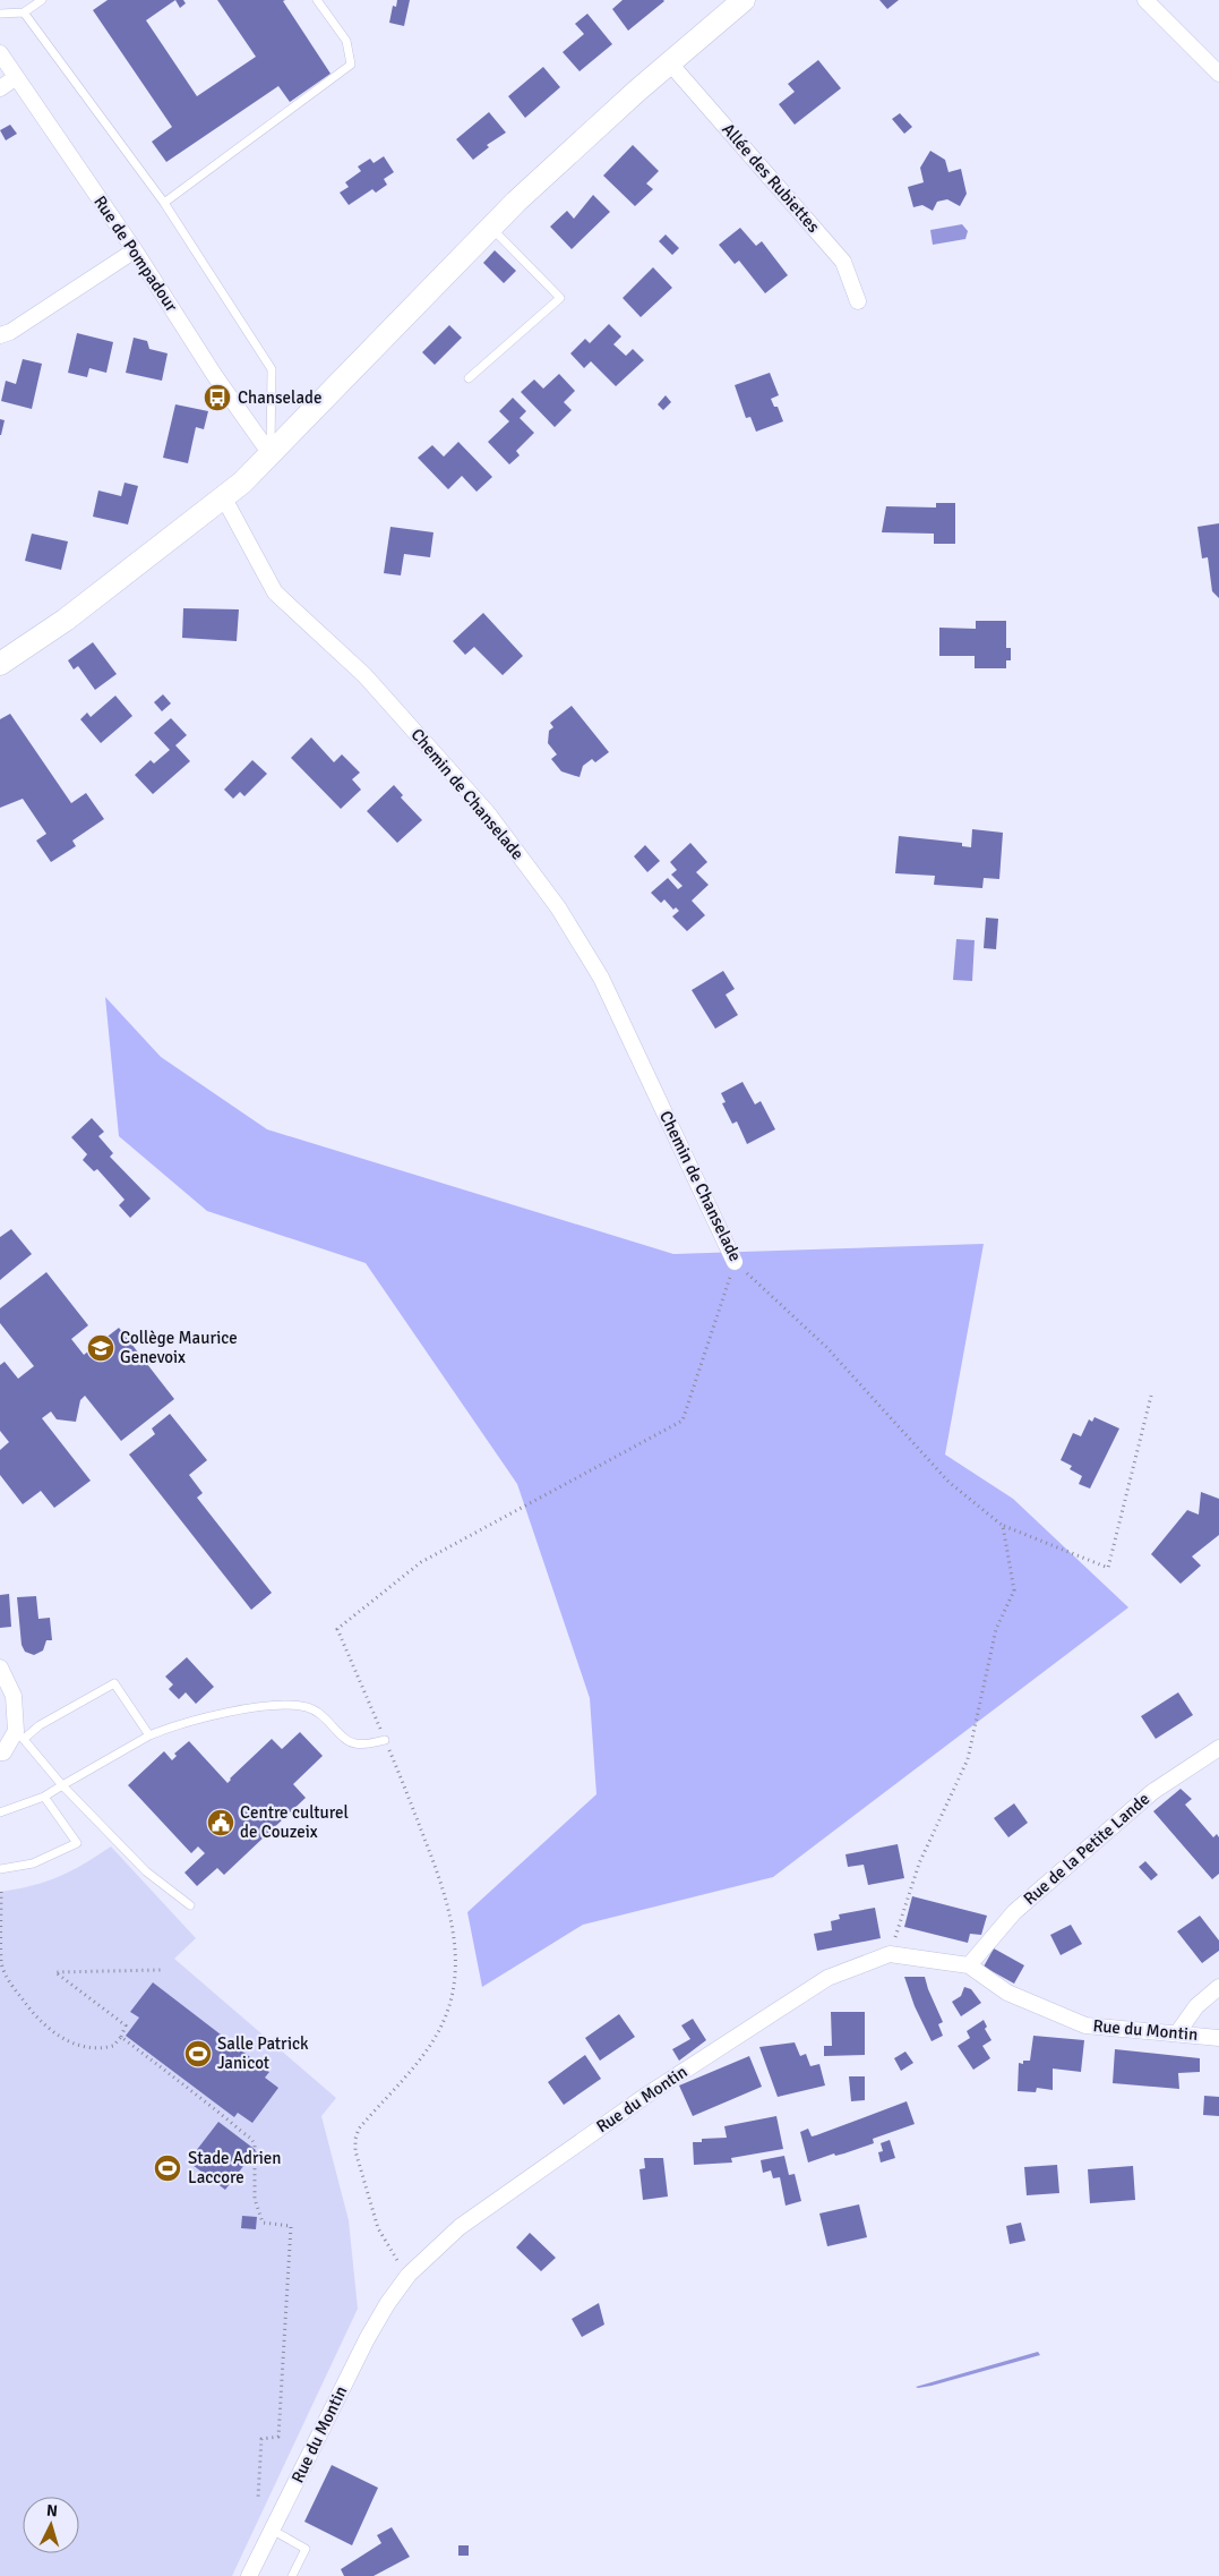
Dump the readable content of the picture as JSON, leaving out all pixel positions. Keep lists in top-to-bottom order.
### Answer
{
  "streets": {
    "street": [
      "Allée des Rubiettes",
      "Rue de Pompadour",
      "Chemin de Chanselade",
      "Rue de la Petite Lande",
      "Rue du Montin"
    ]
  },
  "crossings": [
    ["Rue de la Petite Lande", "Rue du Montin"]
  ],
  "places": {
    "bus stop": ["Chanselade"],
    "school or university": ["Collège Maurice Genevoix"],
    "public building": ["Centre culturel de Couzeix"],
    "sports": ["Salle Patrick Janicot", "Stade Adrien Laccore"]
  },
  "north": "top"
}
